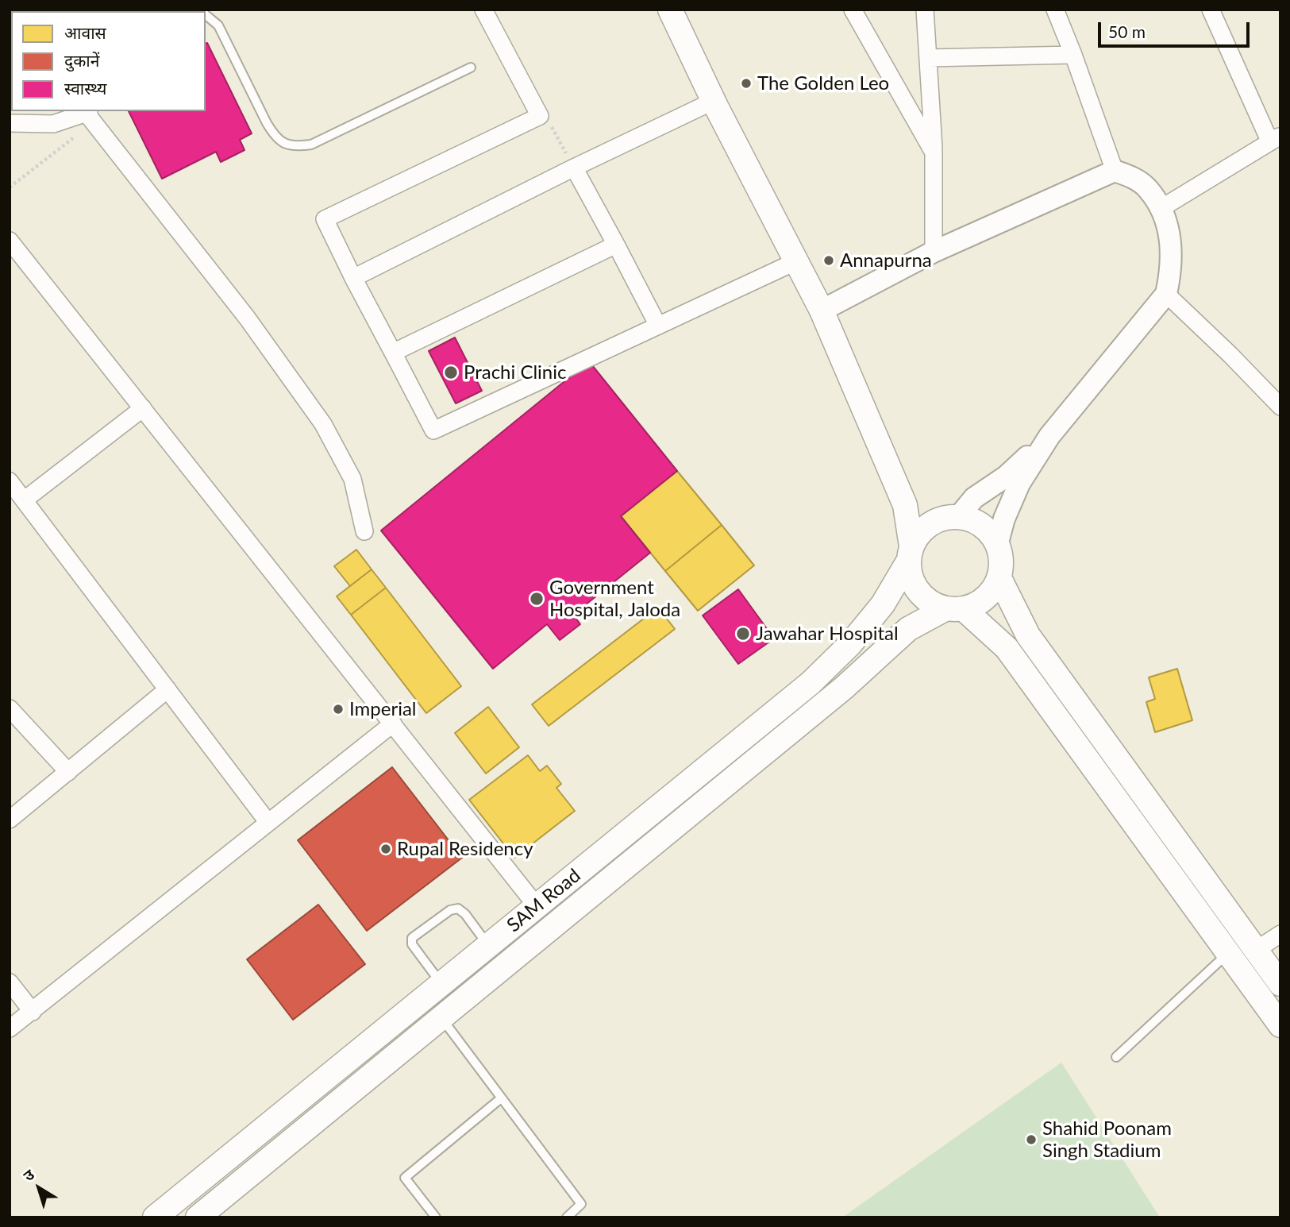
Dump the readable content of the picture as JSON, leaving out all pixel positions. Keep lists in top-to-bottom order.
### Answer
{
  "streets": {
    "main road": ["SAM Road"]
  },
  "places": [
    "The Golden Leo",
    "Annapurna",
    "Prachi Clinic",
    "Government Hospital, Jaloda",
    "Jawahar Hospital",
    "Imperial",
    "Rupal Residency",
    "Shahid Poonam Singh Stadium"
  ],
  "legend": ["आवास", "दुकानें", "स्वास्थ्य"],
  "scale_bar": "50 m",
  "north": "top left"
}
